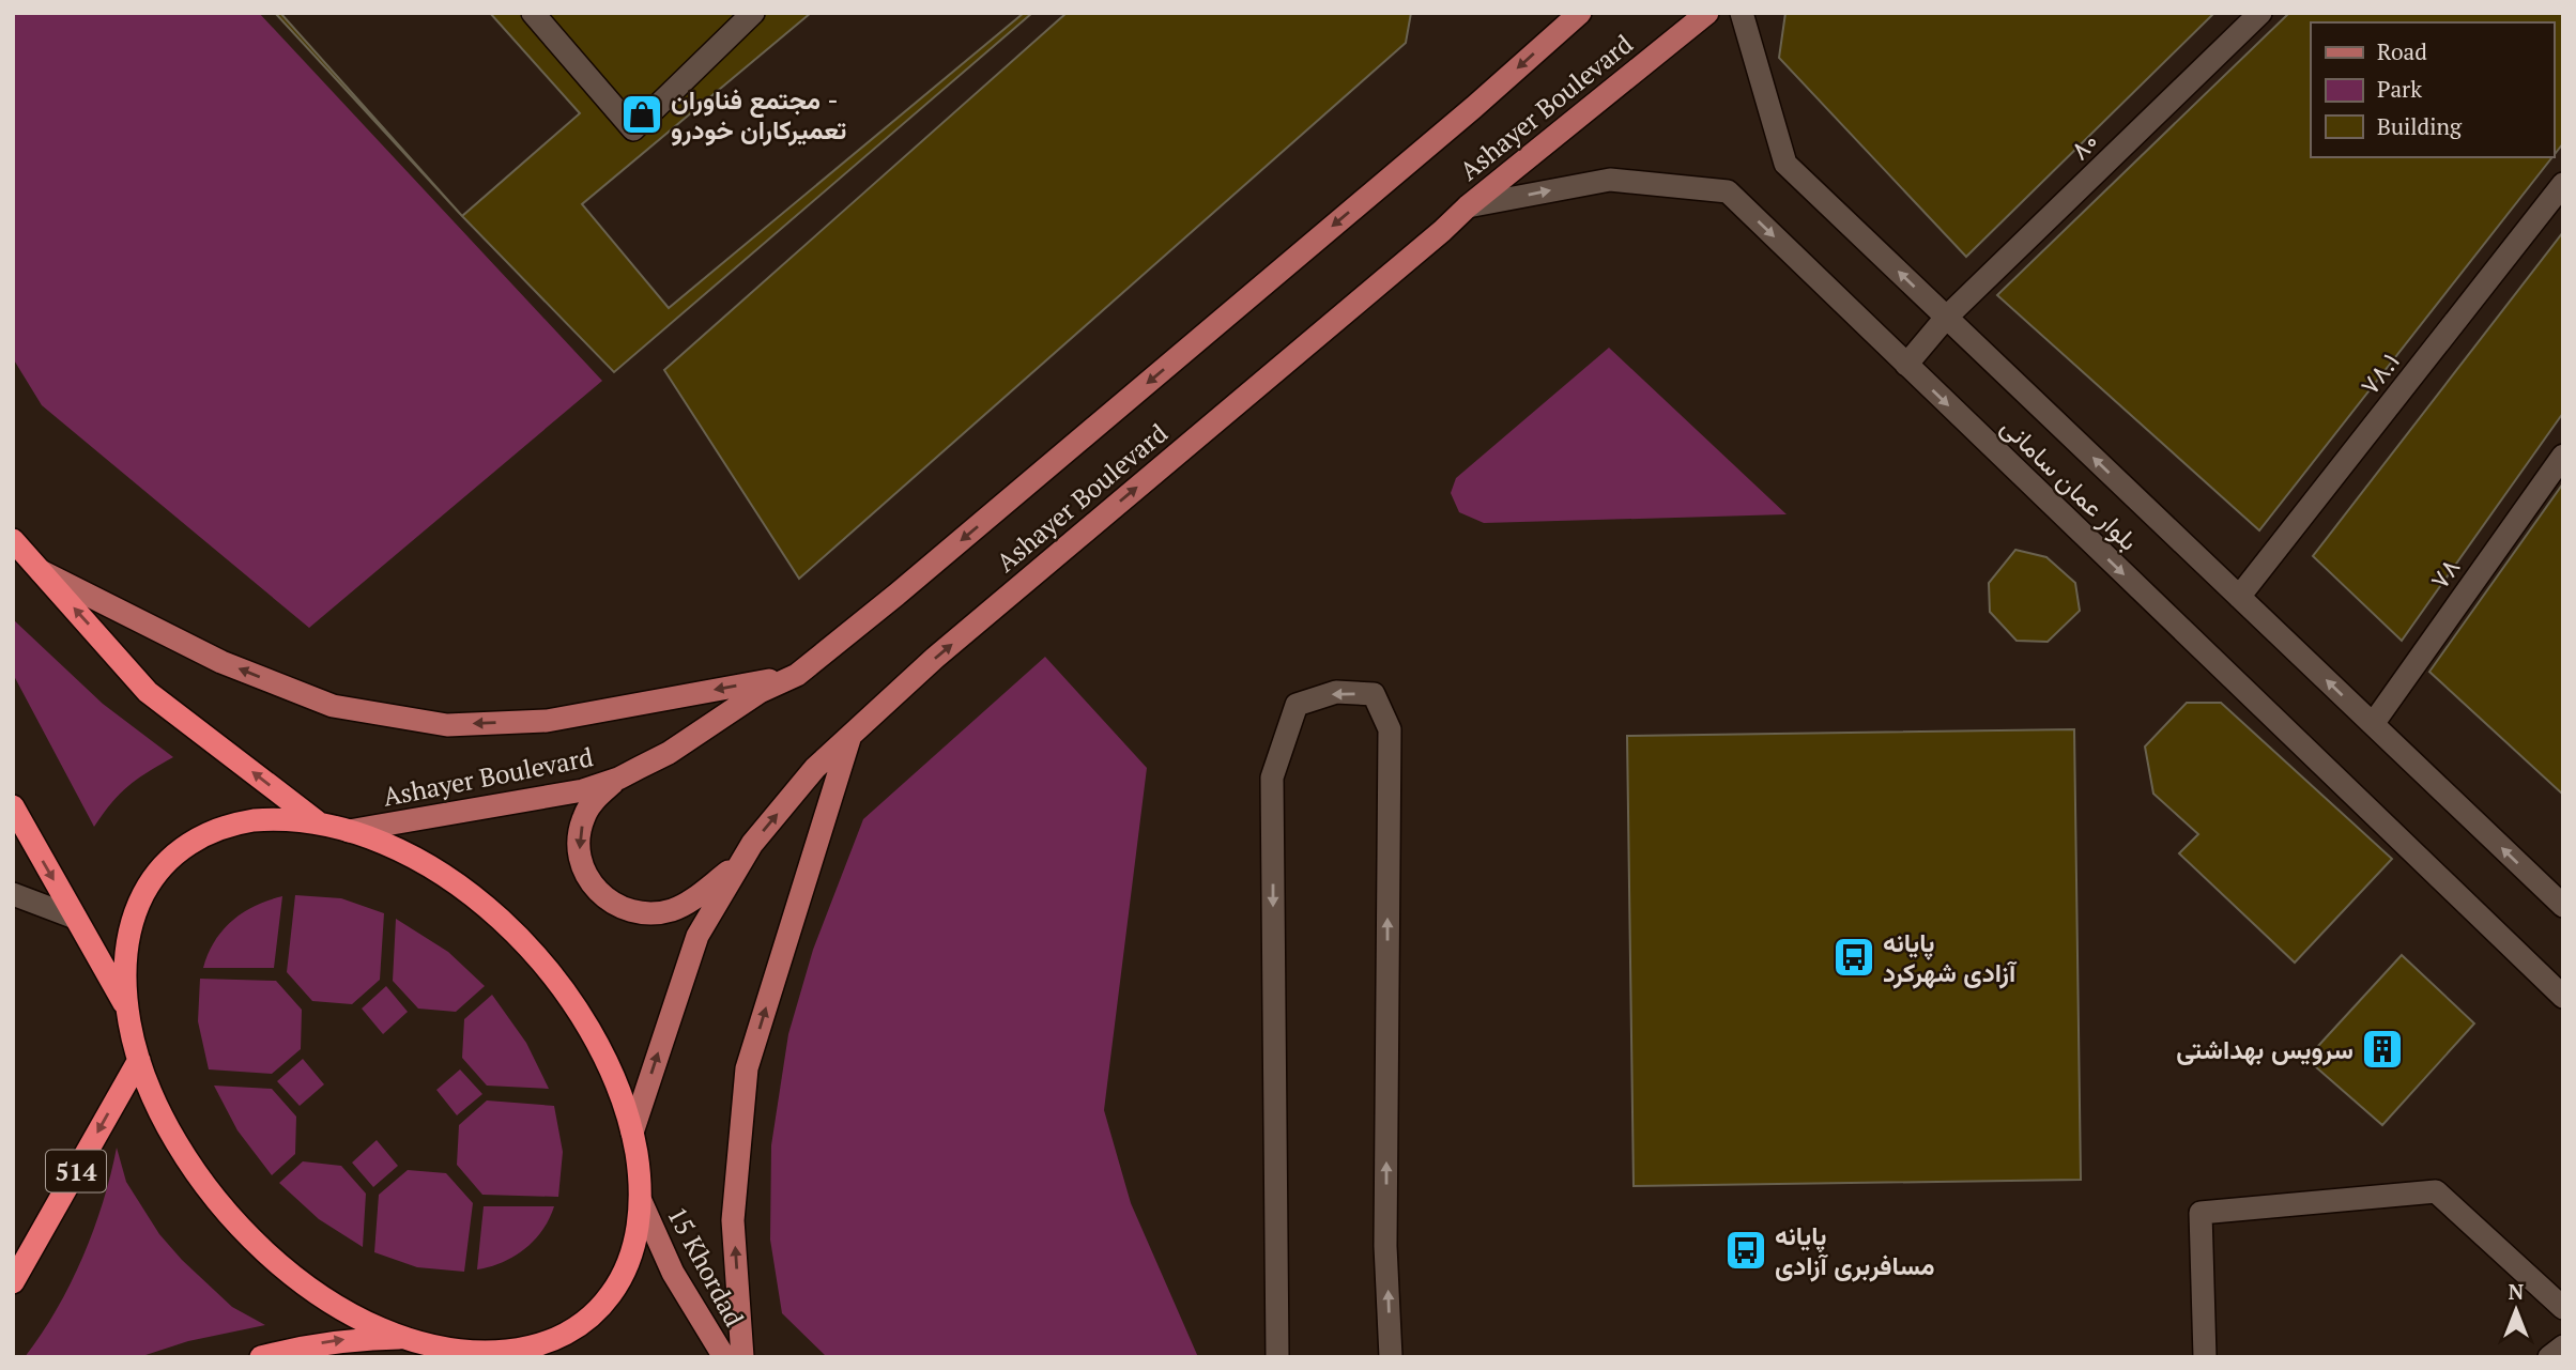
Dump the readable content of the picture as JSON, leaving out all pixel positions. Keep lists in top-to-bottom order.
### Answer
{
  "streets": {
    "highway": ["514"],
    "main road": ["Ashayer Boulevard", "15 Khordad"],
    "street": [
      "۸۰",
      "۷۸.۱",
      "بلوار عمان سامانی",
      "۷۸"
    ]
  },
  "crossings": [
    ["Ashayer Boulevard", "بلوار عمان سامانی"],
    ["۸۰", "بلوار عمان سامانی"],
    ["۷۸.۱", "بلوار عمان سامانی"],
    ["بلوار عمان سامانی", "۷۸"]
  ],
  "places": {
    "shop": ["مجتمع فناوران - تعمیرکاران خودرو"],
    "bus stop": ["پایانه آزادی شهرکرد", "پایانه مسافربری آزادی"],
    "building": ["سرویس بهداشتی"]
  },
  "legend": ["Road", "Park", "Building"],
  "north": "top"
}
